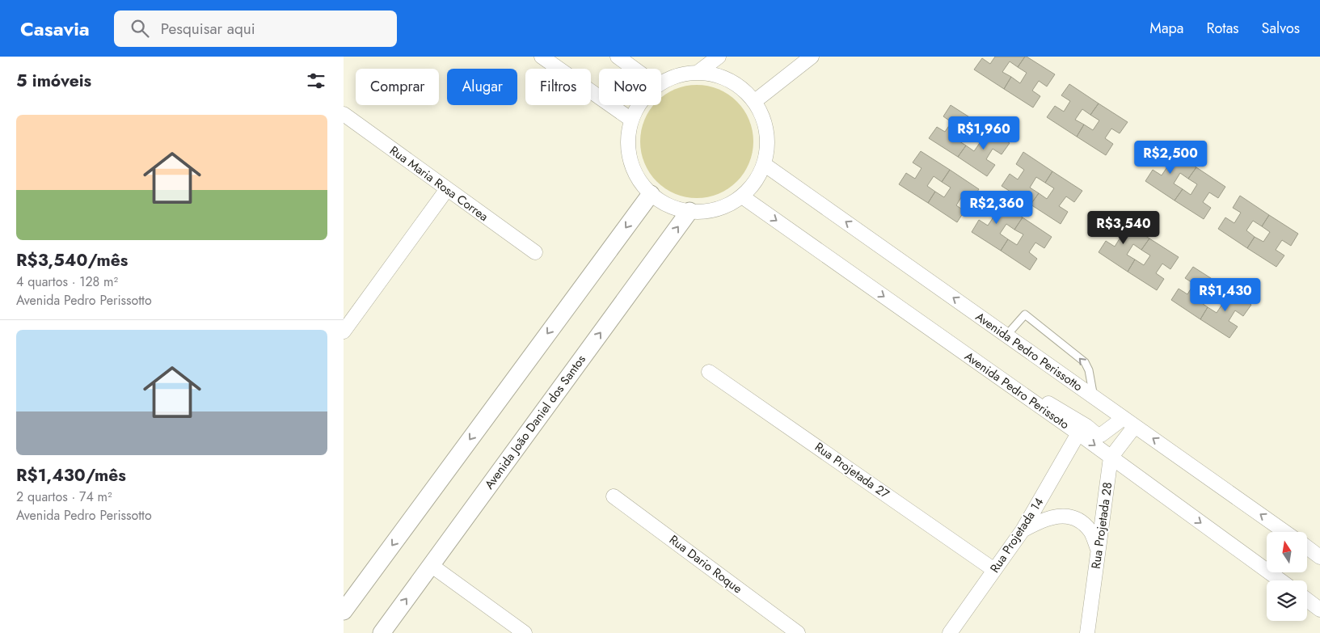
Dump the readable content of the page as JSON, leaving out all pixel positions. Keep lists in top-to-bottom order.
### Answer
{
  "streets": {
    "street": [
      "Rua Maria Rosa Correa",
      "Avenida Pedro Perissotto",
      "Avenida Pedro Perissoto",
      "Avenida João Daniel dos Santos",
      "Rua Projetada 27",
      "Rua Projetada 28",
      "Rua Projetada 14",
      "Rua Dario Roque"
    ]
  },
  "crossings": [
    ["Avenida Pedro Perissoto", "Rua Projetada 28"],
    ["Avenida Pedro Perissoto", "Rua Projetada 14"],
    ["Rua Projetada 27", "Rua Projetada 14"]
  ],
  "one_way": ["Avenida Pedro Perissotto", "Avenida Pedro Perissoto"],
  "north": "top",
  "page": {
    "header": "Casavia",
    "search": "Pesquisar aqui",
    "nav": ["Mapa", "Rotas", "Salvos"],
    "heading": "5 imóveis",
    "chip": [
      "Comprar",
      "Alugar",
      "Filtros",
      "Novo"
    ],
    "list": [
      {
        "name": "R$3,540/mês",
        "note": "4 quartos · 128 m² · Avenida Pedro Perissotto"
      },
      {
        "name": "R$1,430/mês",
        "note": "2 quartos · 74 m² · Avenida Pedro Perissotto"
      }
    ],
    "price": [
      "R$1,960",
      "R$2,500",
      "R$2,360",
      "R$3,540",
      "R$1,430"
    ]
  }
}
